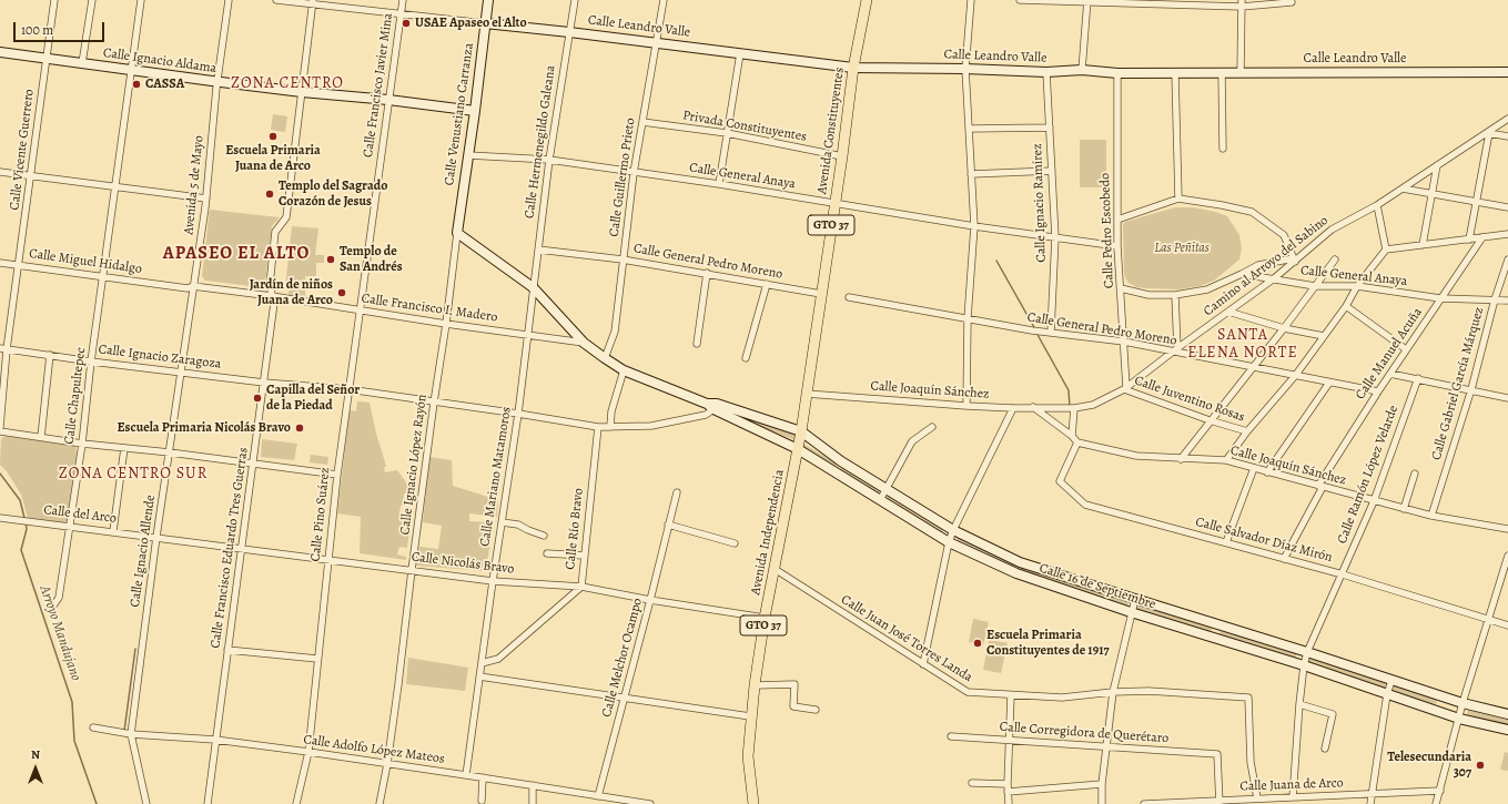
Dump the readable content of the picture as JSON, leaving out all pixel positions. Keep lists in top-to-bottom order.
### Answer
{
  "streets": {
    "main road": ["Avenida Constituyentes", "GTO 37", "Avenida Independencia"],
    "street": [
      "Calle Leandro Valle",
      "Calle Ignacio Aldama",
      "Calle Francisco Javier Mina",
      "Calle Venustiano Carranza",
      "Privada Constituyentes",
      "Calle Hermenegildo Galeana",
      "Calle Vicente Guerrero",
      "Calle General Anaya",
      "Calle Guillermo Prieto",
      "Avenida 5 de Mayo",
      "Calle Ignacio Ramírez",
      "Calle Pedro Escobedo",
      "Calle Miguel Hidalgo",
      "Calle General Pedro Moreno",
      "Camino al Arroyo del Sabino",
      "Calle Francisco I. Madero",
      "Calle Manuel Acuña",
      "Calle Ignacio Zaragoza",
      "Calle Gabriel García Márquez",
      "Calle Joaquín Sánchez",
      "Calle Chapultepec",
      "Calle Juventino Rosas",
      "Calle Ignacio López Rayón",
      "Calle Ramón López Velarde",
      "Calle Mariano Matamoros",
      "Calle del Arco",
      "Calle Pino Suárez",
      "Calle Río Bravo",
      "Calle Salvador Díaz Mirón",
      "Calle Francisco Eduardo Tres Guerras",
      "Calle Ignacio Allende",
      "Calle Nicolás Bravo",
      "Calle 16 de Septiembre",
      "Calle Juan José Torres Landa",
      "Calle Melchor Ocampo",
      "Calle Corregidora de Querétaro",
      "Calle Adolfo López Mateos",
      "Calle Juana de Arco"
    ]
  },
  "crossings": [
    ["Calle Leandro Valle", "Calle Venustiano Carranza"],
    ["Calle Leandro Valle", "Avenida Constituyentes"],
    ["Calle Leandro Valle", "Calle Hermenegildo Galeana"],
    ["Calle Leandro Valle", "Calle Guillermo Prieto"],
    ["Calle Leandro Valle", "Calle Ignacio Ramírez"],
    ["Calle Leandro Valle", "Calle Pedro Escobedo"],
    ["Calle Ignacio Aldama", "Calle Francisco Javier Mina"],
    ["Calle Ignacio Aldama", "Calle Venustiano Carranza"],
    ["Calle Ignacio Aldama", "Calle Vicente Guerrero"],
    ["Calle Ignacio Aldama", "Avenida 5 de Mayo"],
    ["Calle Ignacio Aldama", "Calle Chapultepec"],
    ["Calle Ignacio Aldama", "Calle Francisco Eduardo Tres Guerras"],
    ["Calle Francisco Javier Mina", "Calle Pino Suárez"],
    ["Calle Venustiano Carranza", "Calle General Anaya"],
    ["Calle Venustiano Carranza", "Calle Ignacio López Rayón"],
    ["Calle Venustiano Carranza", "Calle 16 de Septiembre"],
    ["Privada Constituyentes", "Avenida Constituyentes"],
    ["Privada Constituyentes", "Calle Guillermo Prieto"],
    ["Avenida Constituyentes", "Calle General Anaya"],
    ["Avenida Constituyentes", "Calle General Pedro Moreno"],
    ["Avenida Constituyentes", "Calle Joaquín Sánchez"],
    ["Avenida Constituyentes", "Avenida Independencia"],
    ["Avenida Constituyentes", "Calle 16 de Septiembre"],
    ["Calle Hermenegildo Galeana", "Calle General Anaya"],
    ["Calle Hermenegildo Galeana", "Calle General Pedro Moreno"],
    ["Calle Hermenegildo Galeana", "Calle Mariano Matamoros"],
    ["Calle Hermenegildo Galeana", "Calle 16 de Septiembre"],
    ["Calle Vicente Guerrero", "Calle Miguel Hidalgo"],
    ["Calle Vicente Guerrero", "Calle Ignacio Zaragoza"],
    ["Calle General Anaya", "Calle Guillermo Prieto"],
    ["Calle General Anaya", "Calle Ignacio Ramírez"],
    ["Calle General Anaya", "Calle Pedro Escobedo"],
    ["Calle General Anaya", "Camino al Arroyo del Sabino"],
    ["Calle General Anaya", "Calle Manuel Acuña"],
    ["Calle General Anaya", "Calle Gabriel García Márquez"],
    ["Calle Guillermo Prieto", "Calle General Pedro Moreno"],
    ["Calle Guillermo Prieto", "Calle 16 de Septiembre"],
    ["Avenida 5 de Mayo", "Calle Miguel Hidalgo"],
    ["Avenida 5 de Mayo", "Calle Ignacio Zaragoza"],
    ["Avenida 5 de Mayo", "Calle Ignacio Allende"],
    ["Calle Ignacio Ramírez", "Calle General Pedro Moreno"],
    ["Calle Pedro Escobedo", "Calle General Pedro Moreno"],
    ["Calle Pedro Escobedo", "Camino al Arroyo del Sabino"],
    ["Calle Pedro Escobedo", "Calle Juventino Rosas"],
    ["Calle Miguel Hidalgo", "Calle Francisco I. Madero"],
    ["Calle Miguel Hidalgo", "Calle Chapultepec"],
    ["Calle Miguel Hidalgo", "Calle Francisco Eduardo Tres Guerras"],
    ["Calle General Pedro Moreno", "Camino al Arroyo del Sabino"],
    ["Calle General Pedro Moreno", "Calle Manuel Acuña"],
    ["Camino al Arroyo del Sabino", "Calle Joaquín Sánchez"],
    ["Camino al Arroyo del Sabino", "Calle Juventino Rosas"],
    ["Calle Francisco I. Madero", "Calle Ignacio López Rayón"],
    ["Calle Francisco I. Madero", "Calle Mariano Matamoros"],
    ["Calle Francisco I. Madero", "Calle Pino Suárez"],
    ["Calle Francisco I. Madero", "Calle Francisco Eduardo Tres Guerras"],
    ["Calle Francisco I. Madero", "Calle 16 de Septiembre"],
    ["Calle Manuel Acuña", "Calle Joaquín Sánchez"],
    ["Calle Manuel Acuña", "Calle Salvador Díaz Mirón"],
    ["Calle Ignacio Zaragoza", "Calle Chapultepec"],
    ["Calle Ignacio Zaragoza", "Calle Ignacio López Rayón"],
    ["Calle Ignacio Zaragoza", "Calle Mariano Matamoros"],
    ["Calle Ignacio Zaragoza", "Calle Pino Suárez"],
    ["Calle Ignacio Zaragoza", "Calle Río Bravo"],
    ["Calle Ignacio Zaragoza", "Calle Francisco Eduardo Tres Guerras"],
    ["Calle Ignacio Zaragoza", "Calle Ignacio Allende"],
    ["Calle Ignacio Zaragoza", "Calle 16 de Septiembre"],
    ["Calle Gabriel García Márquez", "Calle Joaquín Sánchez"],
    ["Calle Joaquín Sánchez", "Calle Ramón López Velarde"],
    ["Calle Joaquín Sánchez", "Calle Salvador Díaz Mirón"],
    ["Calle Chapultepec", "Calle del Arco"],
    ["Calle Ignacio López Rayón", "Calle Nicolás Bravo"],
    ["Calle Ignacio López Rayón", "Calle 16 de Septiembre"],
    ["Calle Ignacio López Rayón", "Calle Adolfo López Mateos"],
    ["Calle Ramón López Velarde", "Calle Salvador Díaz Mirón"],
    ["Calle Ramón López Velarde", "Calle 16 de Septiembre"],
    ["Calle Ramón López Velarde", "Calle Juana de Arco"],
    ["Calle Mariano Matamoros", "Calle Río Bravo"],
    ["Calle Mariano Matamoros", "Calle Nicolás Bravo"],
    ["Calle Mariano Matamoros", "Calle 16 de Septiembre"],
    ["Calle Mariano Matamoros", "Calle Adolfo López Mateos"],
    ["Calle del Arco", "Calle Ignacio Allende"],
    ["Calle del Arco", "Calle Nicolás Bravo"],
    ["Calle Pino Suárez", "Calle Nicolás Bravo"],
    ["Calle Pino Suárez", "Calle Adolfo López Mateos"],
    ["Calle Río Bravo", "Calle Nicolás Bravo"],
    ["Avenida Independencia", "Calle Nicolás Bravo"],
    ["Avenida Independencia", "Calle 16 de Septiembre"],
    ["Avenida Independencia", "Calle Juan José Torres Landa"],
    ["Calle Francisco Eduardo Tres Guerras", "Calle Nicolás Bravo"],
    ["Calle Francisco Eduardo Tres Guerras", "Calle Adolfo López Mateos"],
    ["Calle Ignacio Allende", "Calle Nicolás Bravo"],
    ["Calle Ignacio Allende", "Calle Adolfo López Mateos"],
    ["Calle Nicolás Bravo", "Calle Melchor Ocampo"],
    ["Calle Juan José Torres Landa", "Calle Juana de Arco"],
    ["Calle Melchor Ocampo", "Calle Adolfo López Mateos"],
    ["Calle Corregidora de Querétaro", "Calle Juana de Arco"]
  ],
  "districts": [
    "ZONA CENTRO",
    "APASEO EL ALTO",
    "SANTA ELENA NORTE",
    "ZONA CENTRO SUR"
  ],
  "water": ["Arroyo Mandujano"],
  "parks": ["Las Peñitas"],
  "places": [
    "USAE Apaseo el Alto",
    "CASSA",
    "Escuela Primaria Juana de Arco",
    "Templo del Sagrado Corazón de Jesus",
    "Templo de San Andrés",
    "Jardín de niños Juana de Arco",
    "Capilla del Señor de la Piedad",
    "Escuela Primaria Nicolás Bravo",
    "Escuela Primaria Constituyentes de 1917",
    "Telesecundaria 307"
  ],
  "scale_bar": "100 m",
  "north": "top"
}
